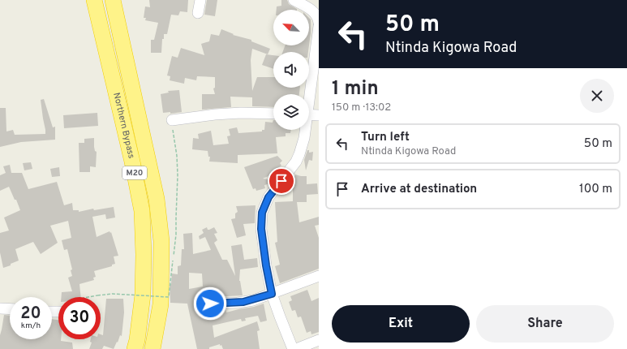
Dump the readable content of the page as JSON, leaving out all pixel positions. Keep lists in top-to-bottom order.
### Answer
{
  "streets": {
    "highway": ["Northern Bypass", "M20"]
  },
  "north": "top left",
  "page": {
    "turn": ["50 m", "Ntinda Kigowa Road"],
    "heading": ["1 min", "150 m · 13:02"],
    "list": [
      {
        "name": "Turn left",
        "note": "Ntinda Kigowa Road",
        "value": "50 m"
      },
      {
        "name": "Arrive at destination",
        "value": "100 m"
      }
    ],
    "speed": "20 km/h",
    "limit": "30",
    "buttons": ["Exit", "Share"]
  }
}
